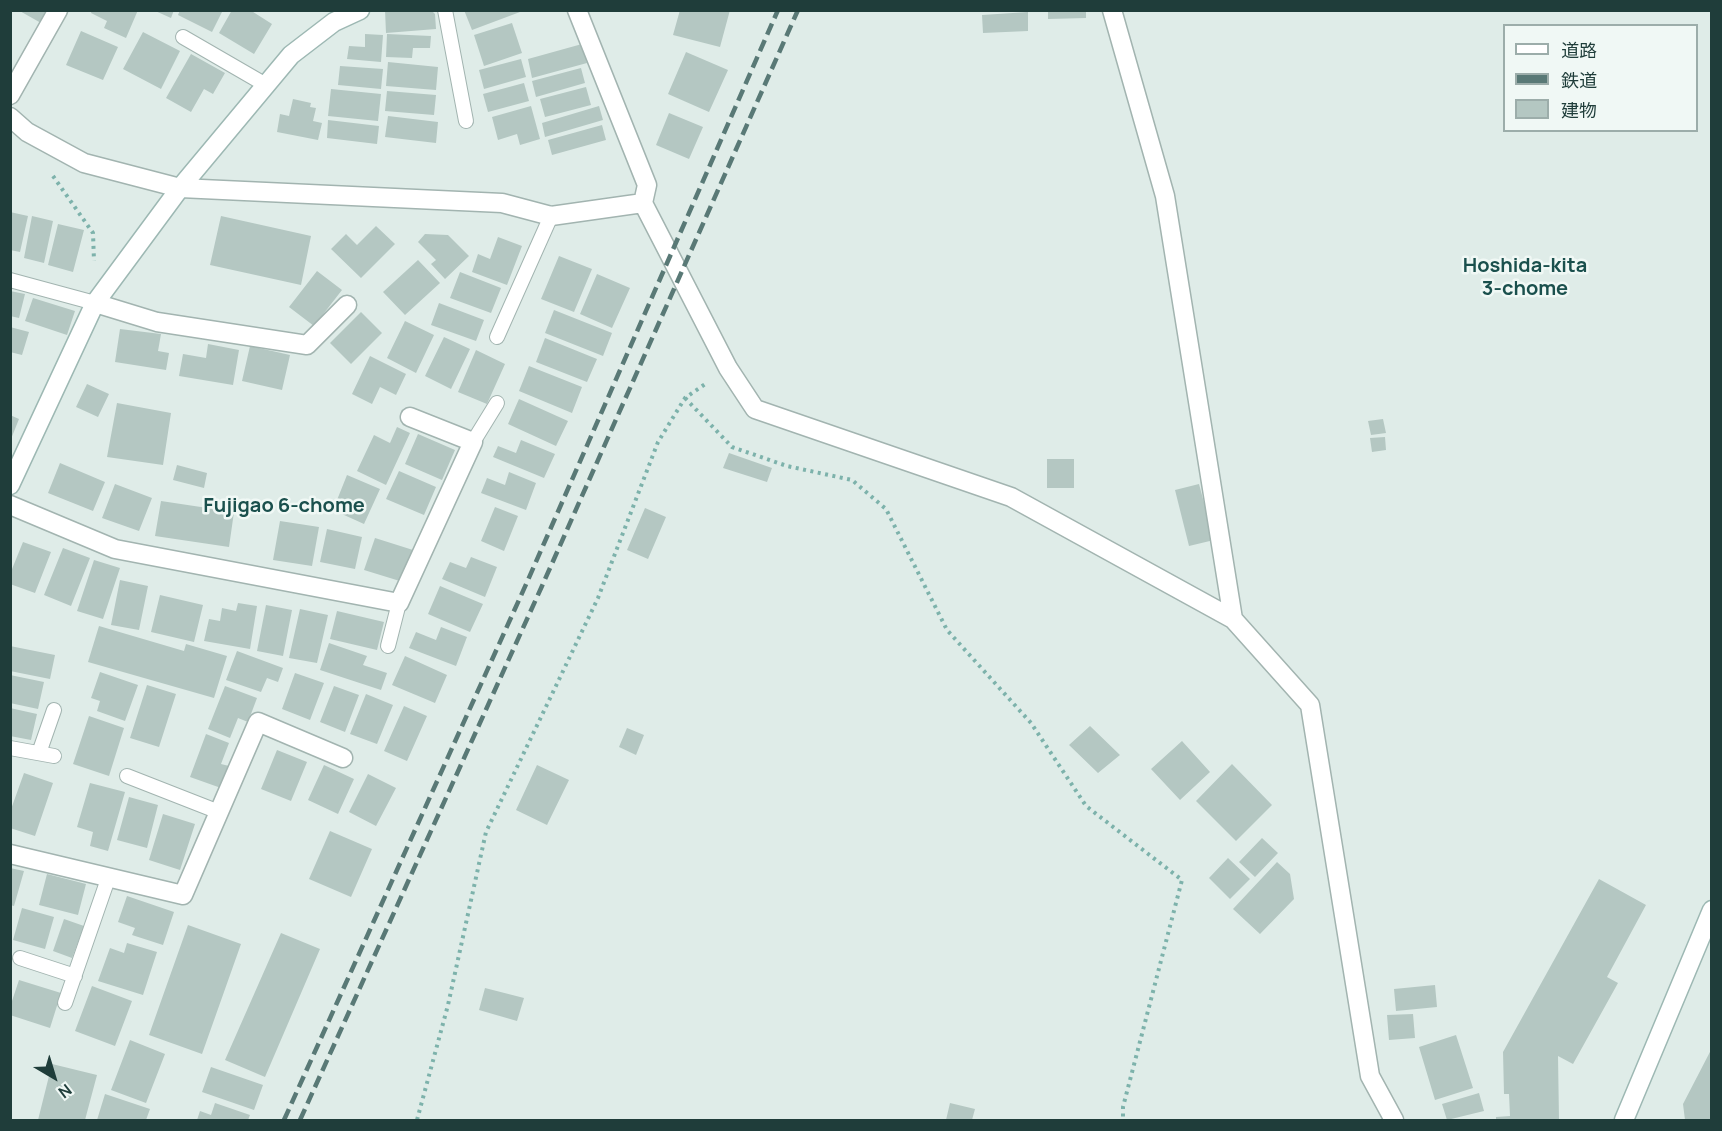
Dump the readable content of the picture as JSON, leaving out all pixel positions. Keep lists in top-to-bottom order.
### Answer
{
  "districts": ["Hoshida-kita 3-chome", "Fujigao 6-chome"],
  "legend": ["道路", "鉄道", "建物"],
  "north": "bottom right"
}
